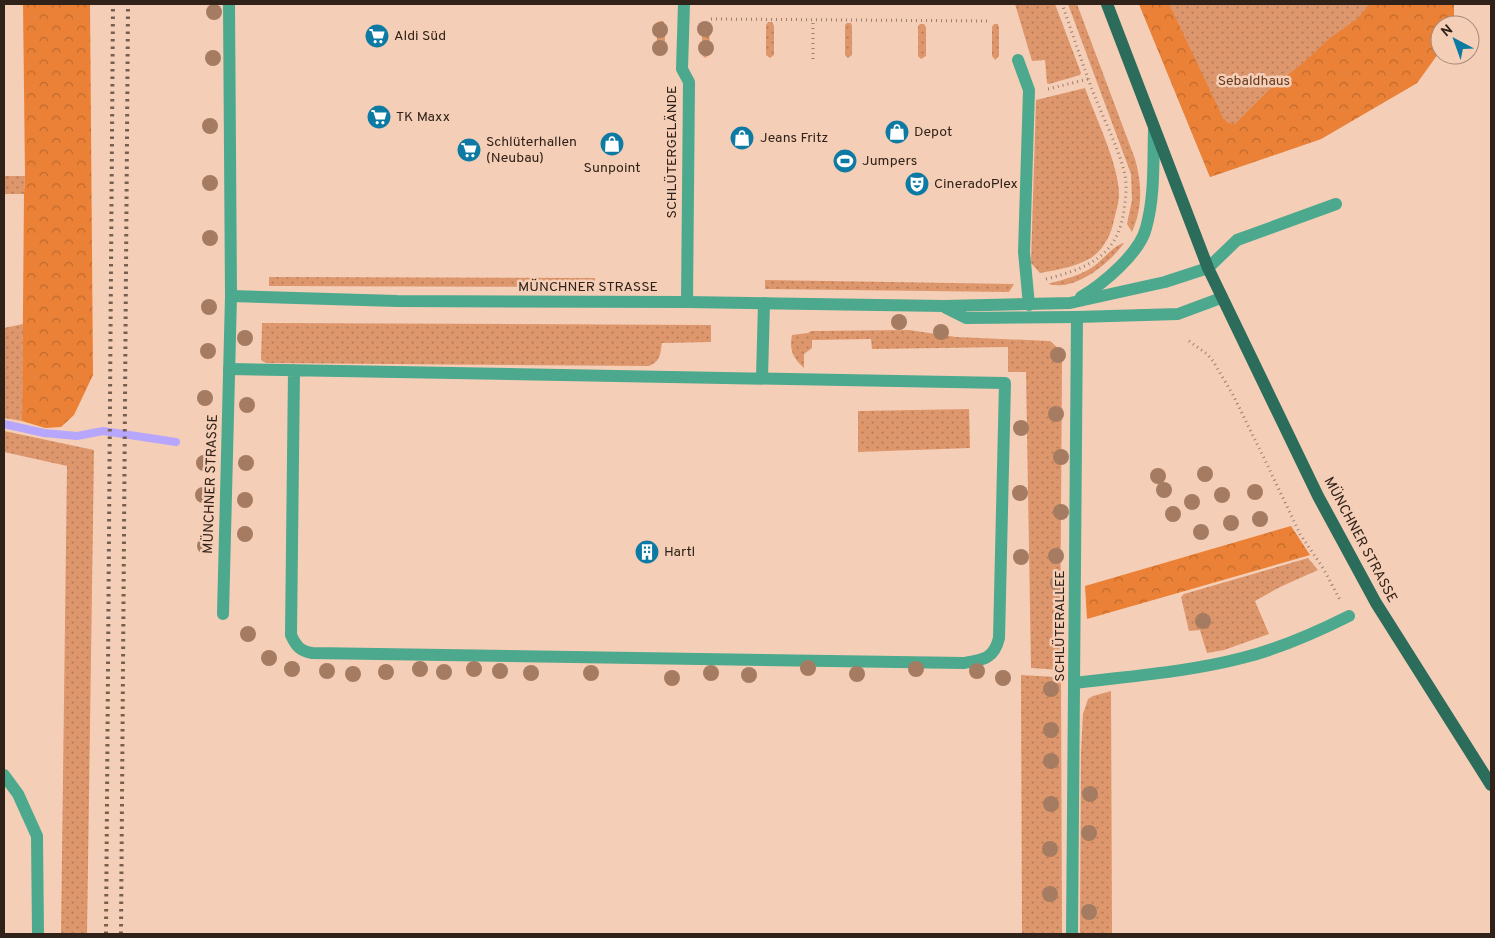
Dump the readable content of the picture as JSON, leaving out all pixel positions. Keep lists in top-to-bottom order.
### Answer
{
  "streets": {
    "main road": ["MÜNCHNER STRASSE"],
    "street": ["SCHLÜTERGELÄNDE", "SCHLÜTERALLEE"]
  },
  "crossings": [
    ["SCHLÜTERGELÄNDE", "MÜNCHNER STRASSE"],
    ["MÜNCHNER STRASSE", "SCHLÜTERALLEE"]
  ],
  "parks": ["Sebaldhaus"],
  "places": {
    "supermarket": ["Aldi Süd", "TK Maxx", "Schlüterhallen (Neubau)"],
    "shop": ["Depot", "Jeans Fritz", "Sunpoint"],
    "sports": ["Jumpers"],
    "theatre": ["CineradoPlex"],
    "building": ["Hartl"]
  },
  "north": "top left"
}
